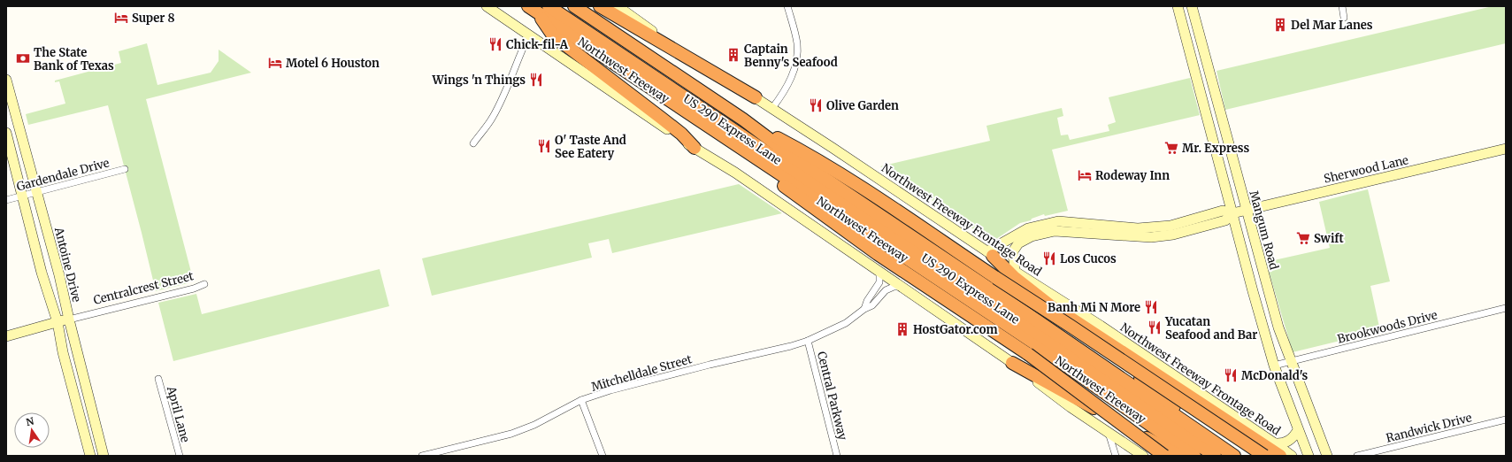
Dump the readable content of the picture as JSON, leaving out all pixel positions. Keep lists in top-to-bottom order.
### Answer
{
  "streets": {
    "highway": ["Northwest Freeway", "US 290 Express Lane"],
    "main road": [
      "Sherwood Lane",
      "Northwest Freeway Frontage Road",
      "Mangum Road",
      "Antoine Drive",
      "Centralcrest Street"
    ],
    "street": [
      "Gardendale Drive",
      "Brookwoods Drive",
      "Mitchelldale Street",
      "Central Parkway",
      "April Lane",
      "Randwick Drive"
    ]
  },
  "crossings": [
    ["Sherwood Lane", "Northwest Freeway Frontage Road"],
    ["Sherwood Lane", "Mangum Road"],
    ["Gardendale Drive", "Antoine Drive"],
    ["Mangum Road", "Brookwoods Drive"],
    ["Antoine Drive", "Centralcrest Street"],
    ["Mitchelldale Street", "Central Parkway"]
  ],
  "places": {
    "hotel": ["Super 8", "Motel 6 Houston", "Rodeway Inn"],
    "building": ["Del Mar Lanes", "Captain Benny's Seafood", "HostGator.com"],
    "restaurant": [
      "Chick-fil-A",
      "Wings 'n Things",
      "Olive Garden",
      "O' Taste And See Eatery",
      "Los Cucos",
      "Banh Mi N More",
      "Yucatan Seafood and Bar",
      "McDonald's"
    ],
    "bank": ["The State Bank of Texas"],
    "supermarket": ["Mr. Express", "Swift"]
  },
  "north": "top"
}
